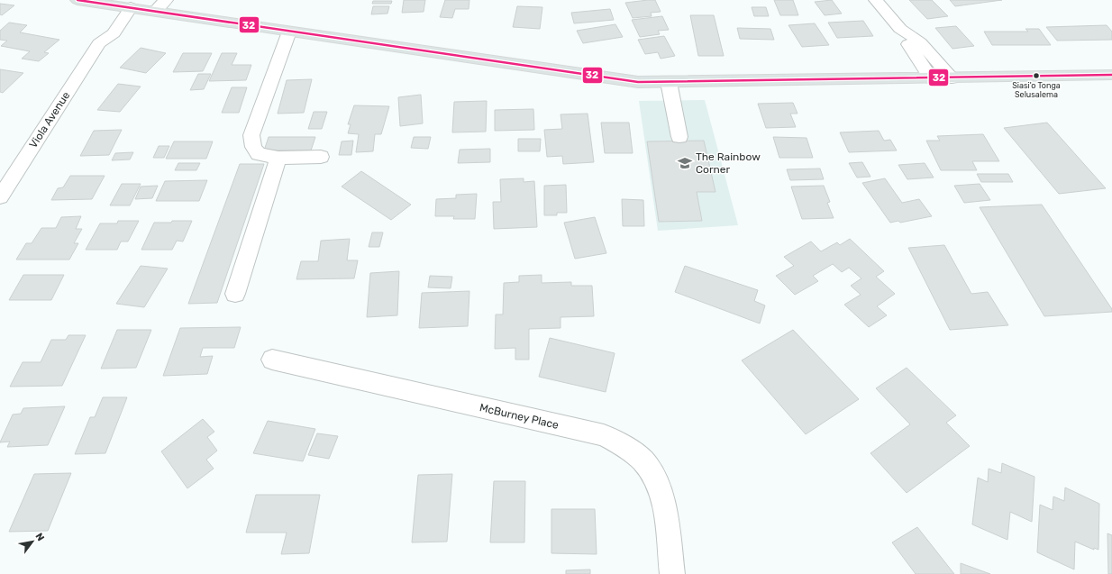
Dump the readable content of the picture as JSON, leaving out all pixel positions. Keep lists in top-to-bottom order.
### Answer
{
  "streets": {
    "street": ["Viola Avenue", "McBurney Place"]
  },
  "places": {
    "other": ["Siasi'o Tonga Selusalema"],
    "school or university": ["The Rainbow Corner"]
  },
  "lines": ["transit line 32"],
  "north": "top right"
}
